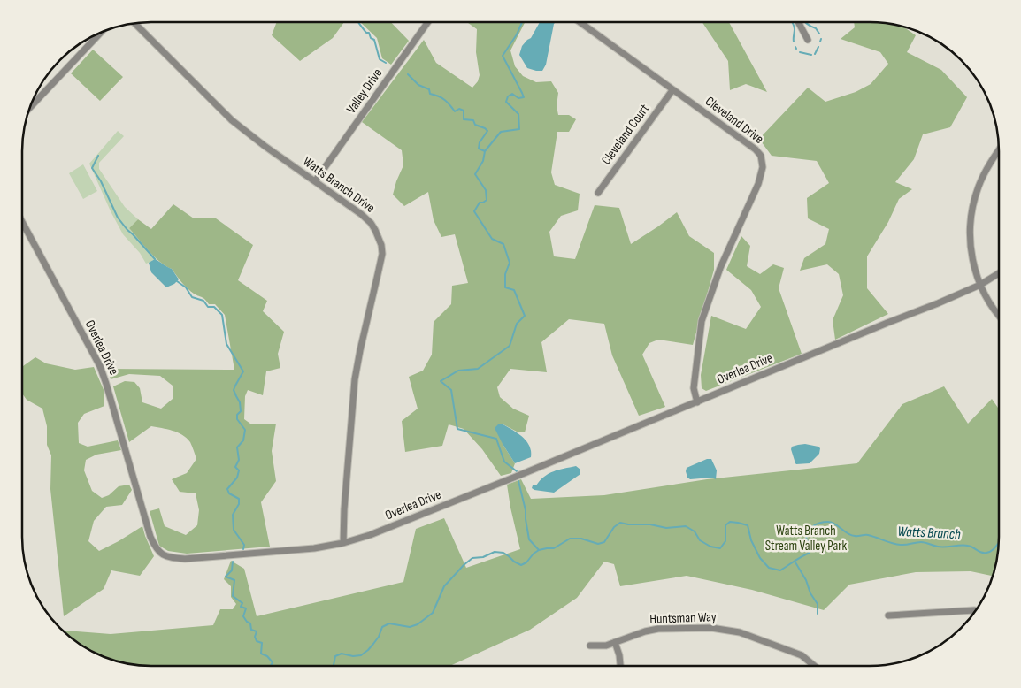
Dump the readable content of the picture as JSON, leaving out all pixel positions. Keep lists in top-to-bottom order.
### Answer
{
  "streets": {
    "street": [
      "Valley Drive",
      "Cleveland Drive",
      "Cleveland Court",
      "Watts Branch Drive",
      "Overlea Drive",
      "Huntsman Way"
    ]
  },
  "crossings": [
    ["Valley Drive", "Watts Branch Drive"],
    ["Cleveland Drive", "Cleveland Court"],
    ["Cleveland Drive", "Overlea Drive"],
    ["Watts Branch Drive", "Overlea Drive"]
  ],
  "water": ["Watts Branch"],
  "parks": ["Watts Branch Stream Valley Park"]
}
